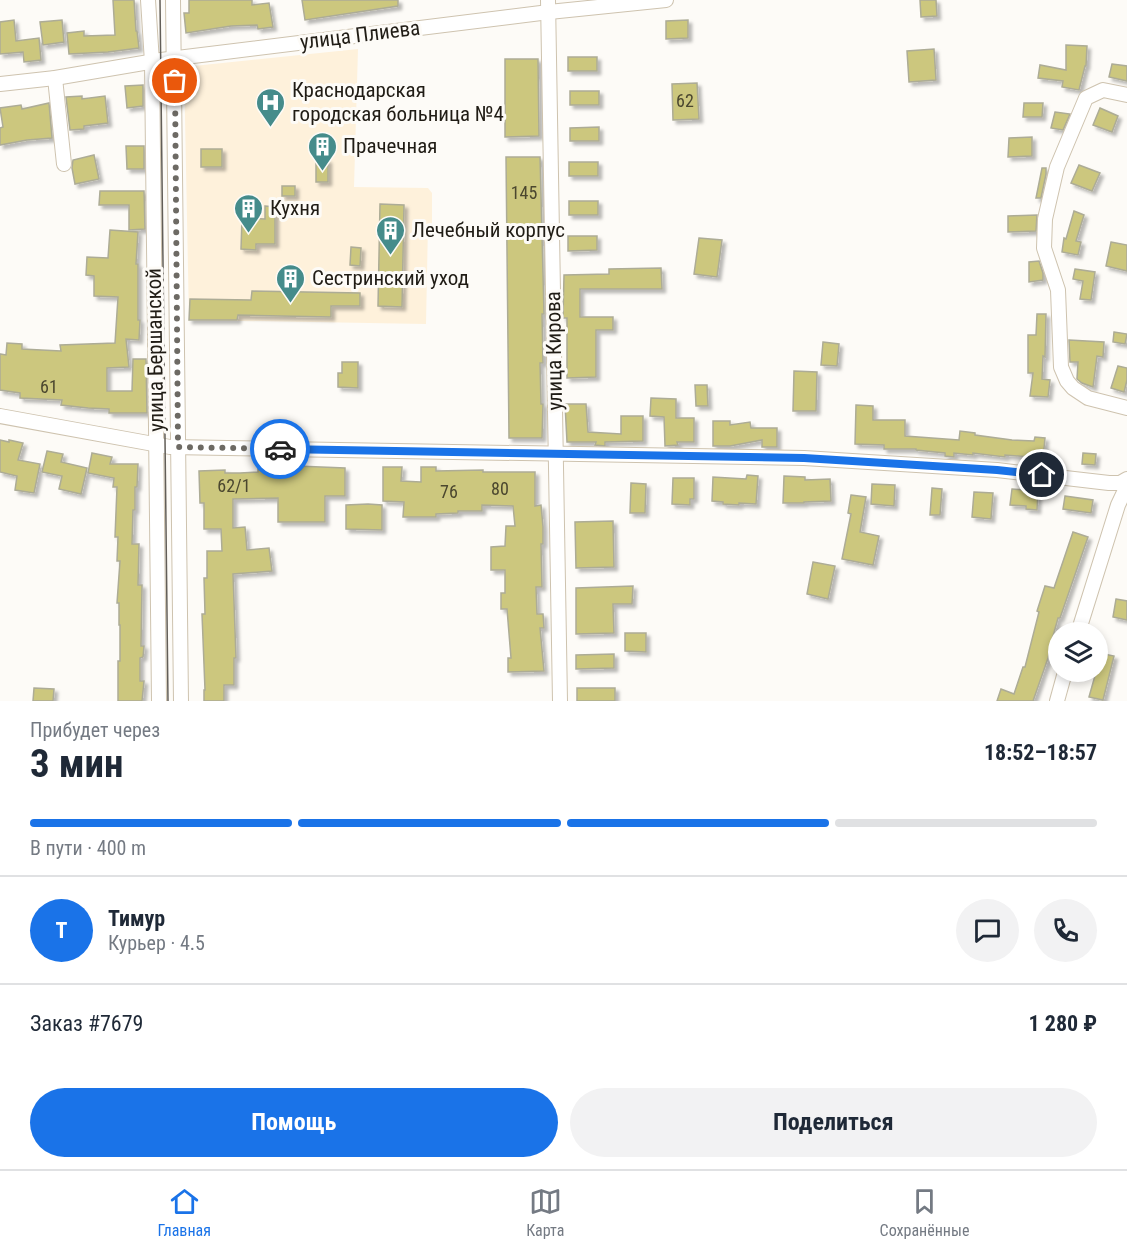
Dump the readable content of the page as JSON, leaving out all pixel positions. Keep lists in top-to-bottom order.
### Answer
{
  "streets": {
    "street": ["улица Плиева", "улица Бершанской", "улица Кирова"]
  },
  "crossings": [
    ["улица Плиева", "улица Бершанской"],
    ["улица Плиева", "улица Кирова"]
  ],
  "places": {
    "hospital": ["Краснодарская городская больница №4"],
    "building": [
      "Прачечная",
      "Кухня",
      "Лечебный корпус",
      "Сестринский уход"
    ]
  },
  "house_numbers": [
    "62",
    "145",
    "61",
    "62/1",
    "80",
    "76"
  ],
  "page": {
    "heading": ["3 мин", "Прибудет через", "18:52–18:57"],
    "panel": [
      "Тимур",
      "Курьер · 4.5",
      "Заказ #7679",
      "1 280 ₽"
    ],
    "bar": "В пути · 400 m",
    "round": "Т",
    "buttons": ["Помощь", "Поделиться"],
    "tabs": ["Главная", "Карта", "Сохранённые"]
  }
}
